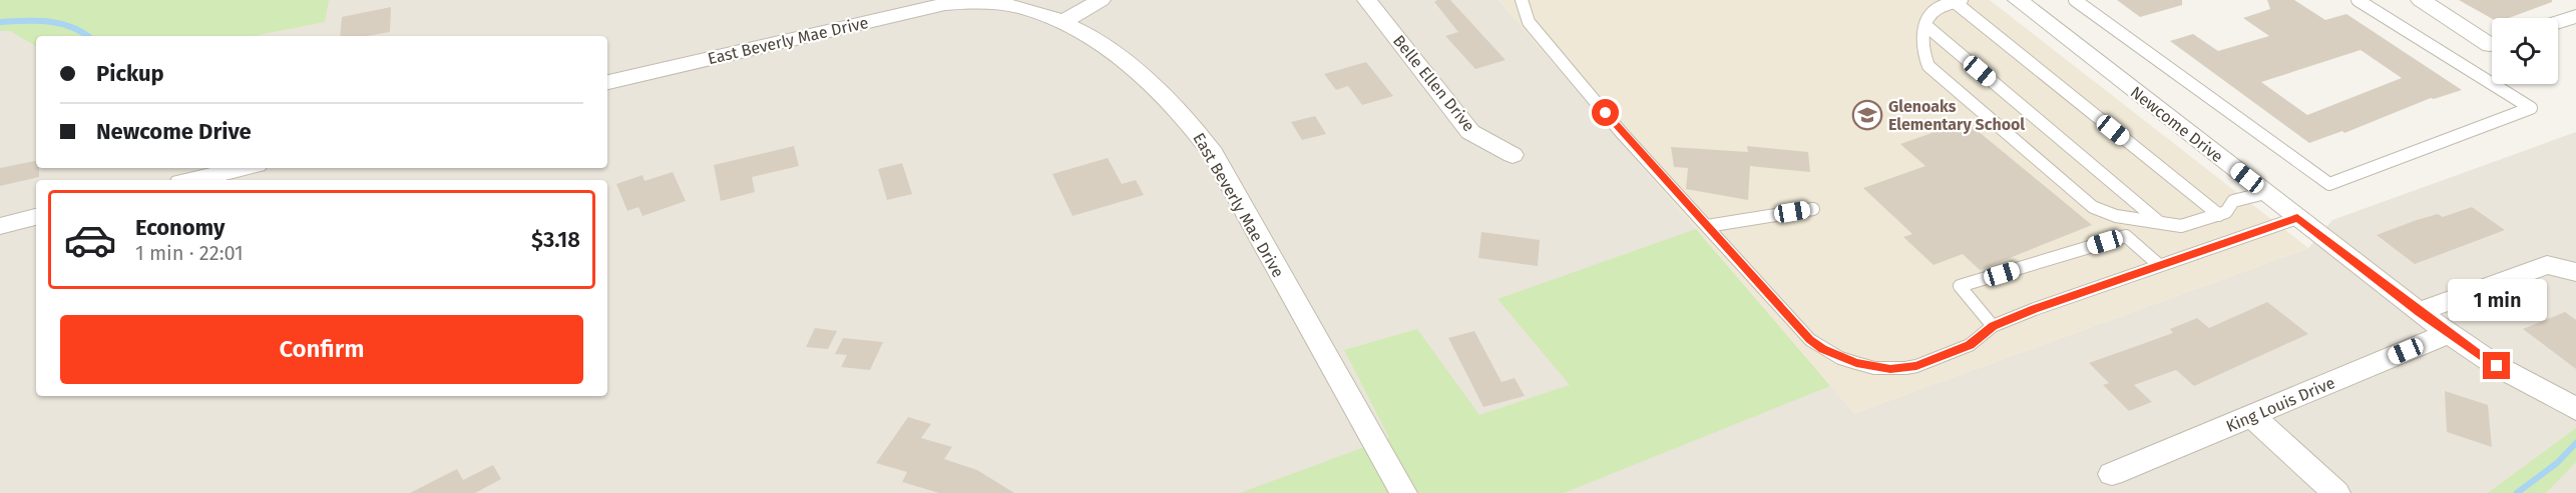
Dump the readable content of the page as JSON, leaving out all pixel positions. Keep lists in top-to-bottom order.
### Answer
{
  "streets": {
    "street": [
      "East Beverly Mae Drive",
      "Belle Ellen Drive",
      "Newcome Drive",
      "King Louis Drive"
    ]
  },
  "crossings": [
    ["Newcome Drive", "King Louis Drive"]
  ],
  "places": {
    "school or university": ["Glenoaks Elementary School"]
  },
  "page": {
    "banner": ["Pickup", "Newcome Drive"],
    "list": [
      {
        "name": "Economy",
        "note": "1 min · 22:01",
        "value": "$3.18"
      }
    ],
    "bubble": "1 min",
    "buttons": "Confirm"
  }
}
